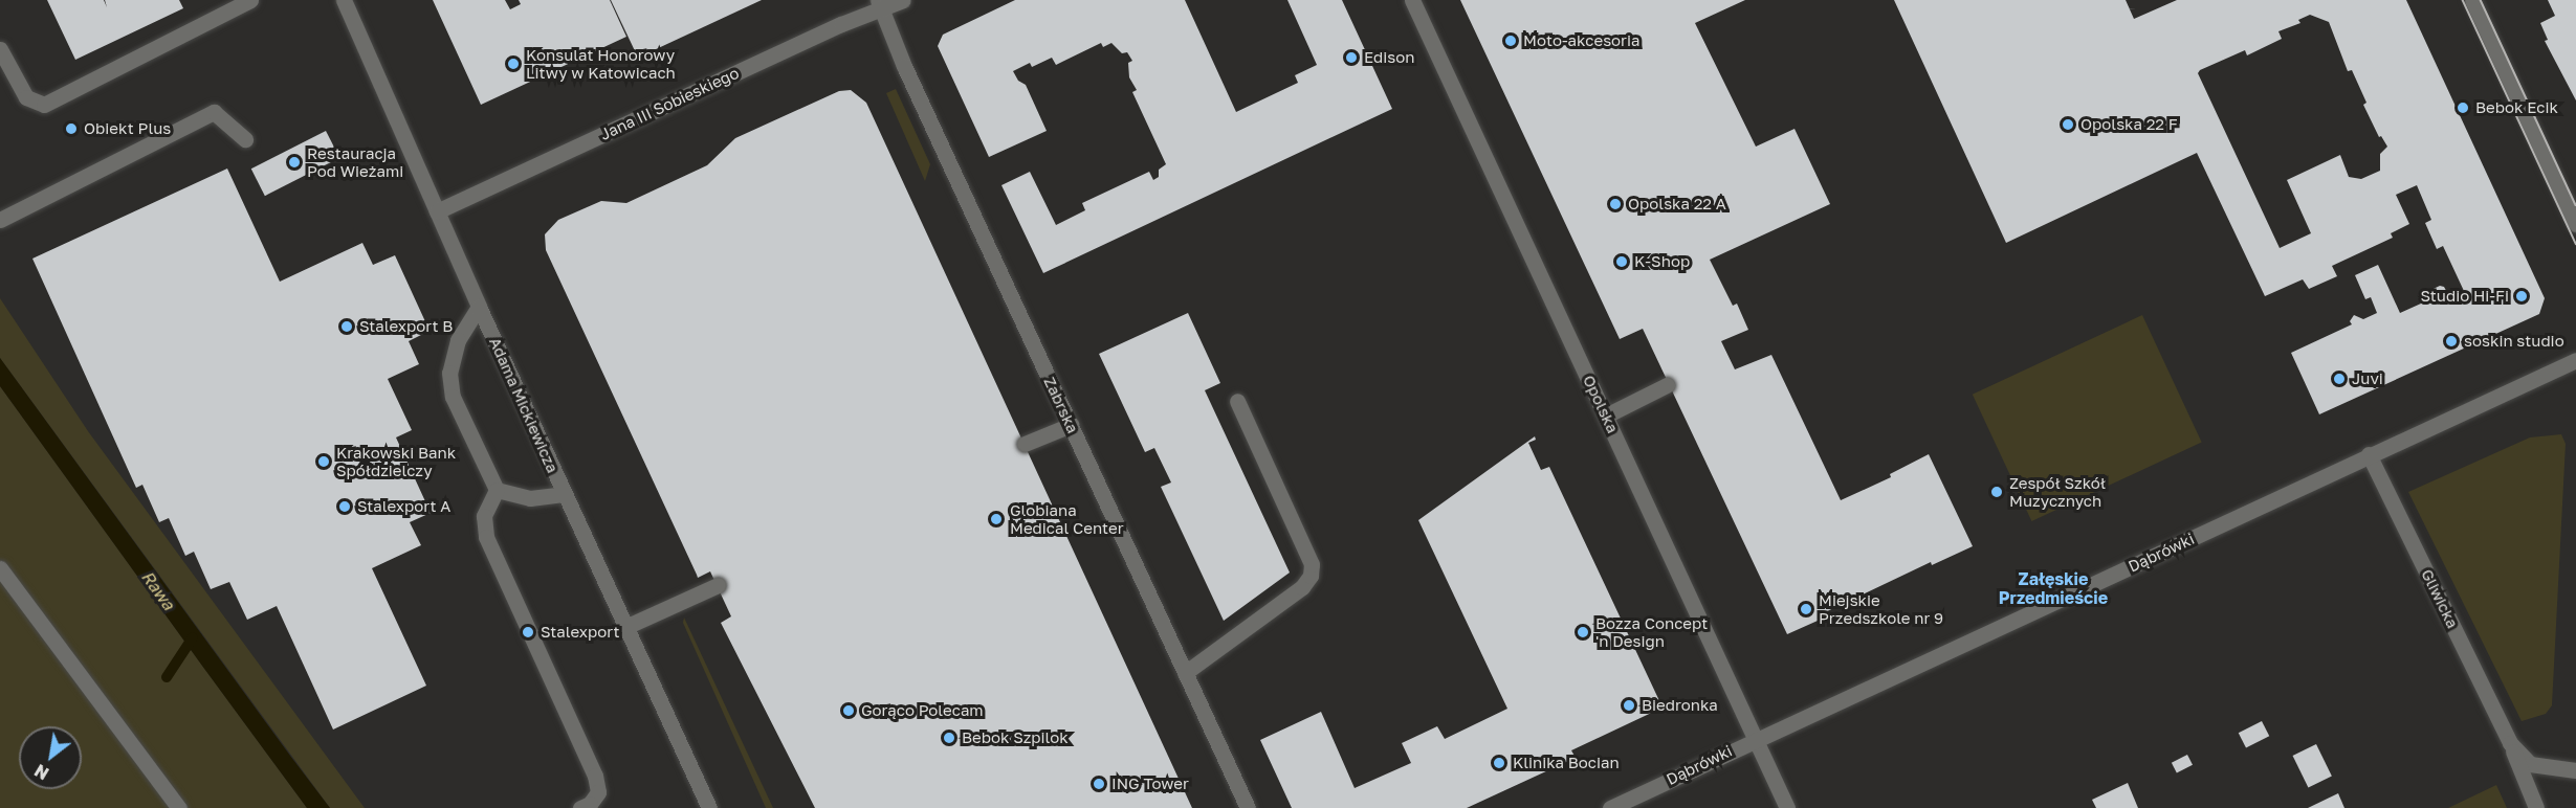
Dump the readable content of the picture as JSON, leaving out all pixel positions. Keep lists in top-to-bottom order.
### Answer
{
  "streets": {
    "street": [
      "Jana III Sobieskiego",
      "Opolska",
      "Adama Mickiewicza",
      "Zabrska",
      "Dąbrówki",
      "Gliwicka"
    ]
  },
  "crossings": [
    ["Jana III Sobieskiego", "Adama Mickiewicza"],
    ["Jana III Sobieskiego", "Zabrska"],
    ["Opolska", "Dąbrówki"],
    ["Dąbrówki", "Gliwicka"]
  ],
  "districts": ["Załęskie Przedmieście"],
  "water": ["Rawa"],
  "places": [
    "Moto-akcesoria",
    "Edison",
    "Konsulat Honorowy Litwy w Katowicach",
    "Bebok Ecik",
    "Opolska 22 F",
    "Obiekt Plus",
    "Restauracja Pod Wieżami",
    "Opolska 22 A",
    "K-Shop",
    "Studio Hi-Fi",
    "Stalexport B",
    "soskin studio",
    "Juvi",
    "Krakowski Bank Spółdzielczy",
    "Zespół Szkół Muzycznych",
    "Stalexport A",
    "Globiana Medical Center",
    "Miejskie Przedszkole nr 9",
    "Stalexport",
    "Bozza Concept 'n Design",
    "Biedronka",
    "Gorąco Polecam",
    "Bebok Szpilok",
    "Klinika Bocian",
    "ING Tower"
  ],
  "north": "bottom left"
}
